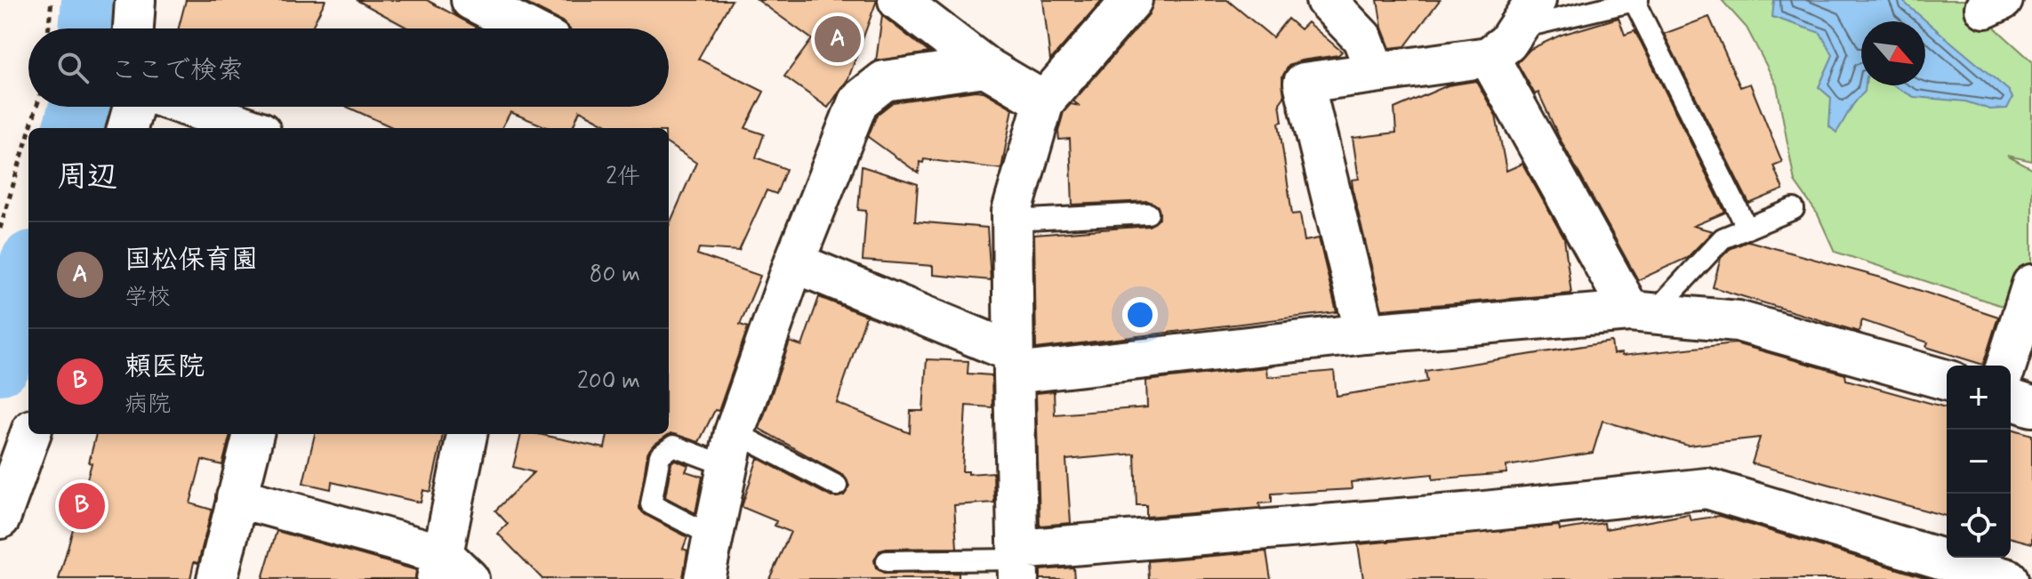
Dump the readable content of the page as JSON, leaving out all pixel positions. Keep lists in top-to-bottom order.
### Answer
{
  "north": "bottom right",
  "page": {
    "pins": ["A", "B"],
    "search": "ここで検索",
    "heading": ["周辺", "2件"],
    "list": [
      {
        "mark": "A",
        "name": "国松保育園",
        "note": "学校",
        "value": "80 m"
      },
      {
        "mark": "B",
        "name": "頼医院",
        "note": "病院",
        "value": "200 m"
      }
    ],
    "map_buttons": ["+", "−"]
  }
}
